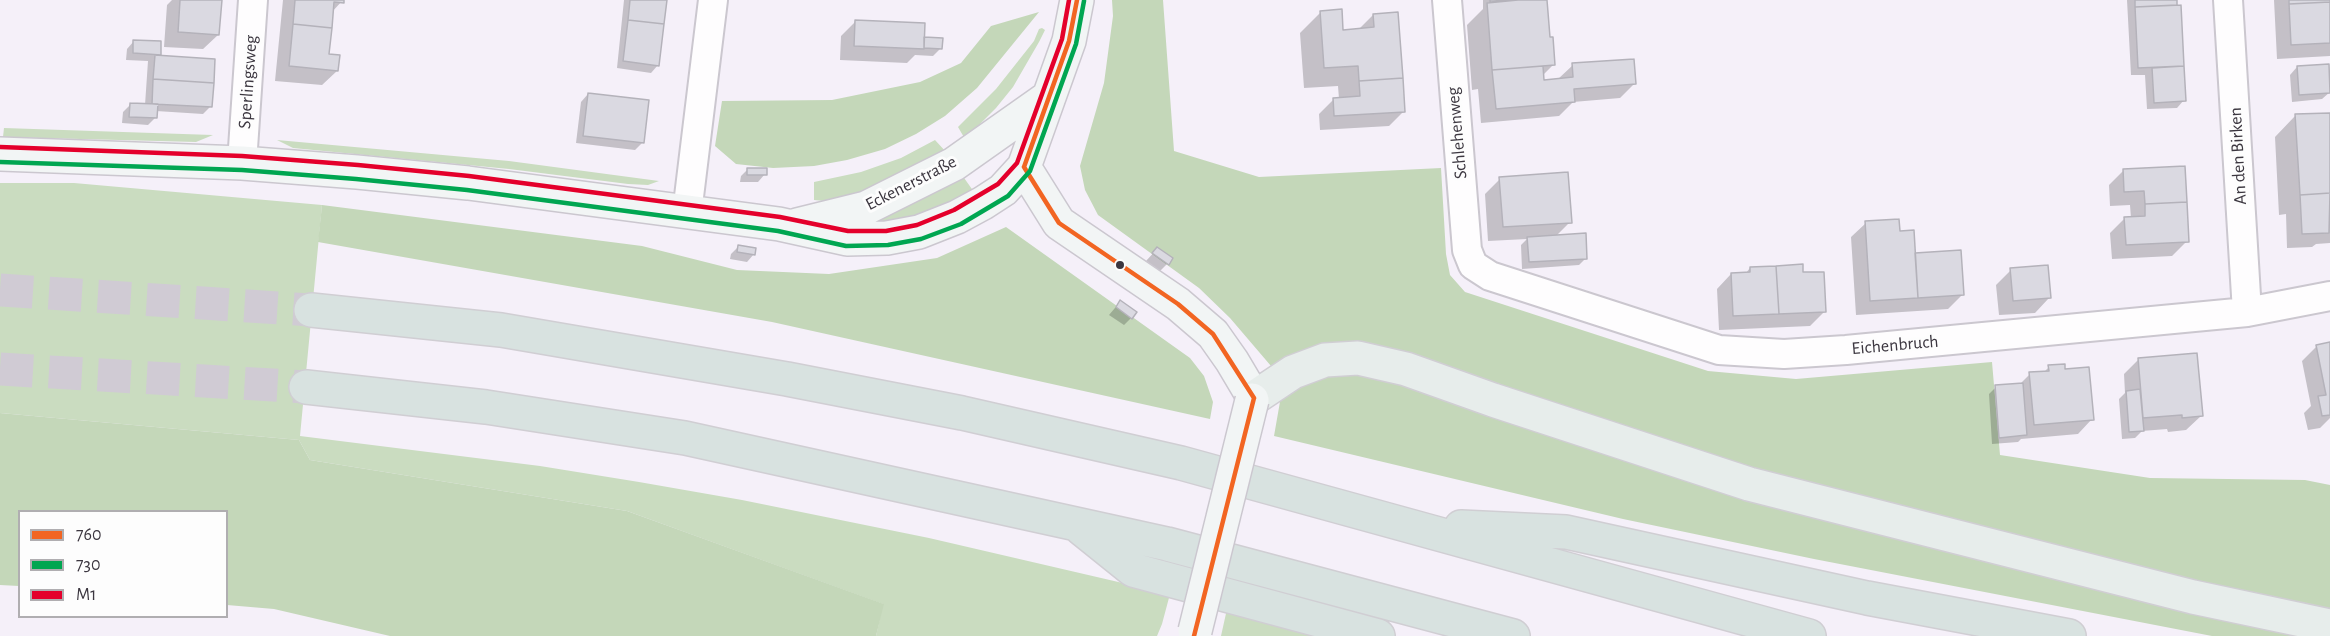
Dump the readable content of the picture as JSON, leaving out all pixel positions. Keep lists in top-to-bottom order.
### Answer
{
  "streets": {
    "street": [
      "Sperlingsweg",
      "Schlehenweg",
      "An den Birken",
      "Eckenerstraße",
      "Eichenbruch"
    ]
  },
  "crossings": [
    ["Sperlingsweg", "Eckenerstraße"],
    ["Schlehenweg", "Eichenbruch"],
    ["An den Birken", "Eichenbruch"]
  ],
  "lines": ["transit line 760", "transit line M1", "transit line 730"],
  "legend": ["760", "730", "M1"]
}
